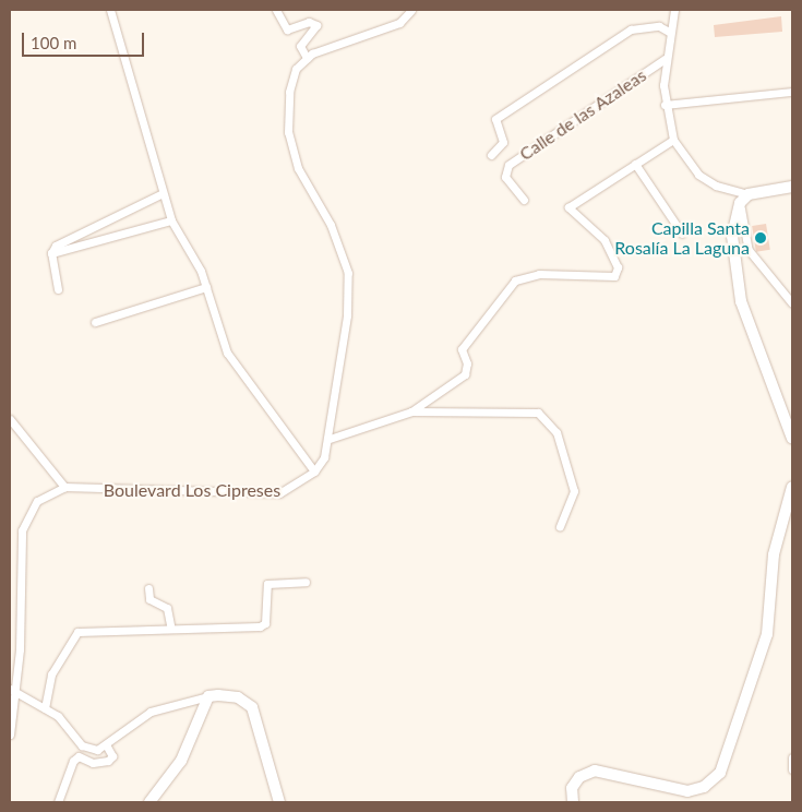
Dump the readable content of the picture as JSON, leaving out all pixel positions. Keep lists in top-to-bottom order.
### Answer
{
  "streets": {
    "street": ["Calle de las Azaleas", "Boulevard Los Cipreses"]
  },
  "places": ["Capilla Santa Rosalía La Laguna"],
  "scale_bar": "100 m"
}
